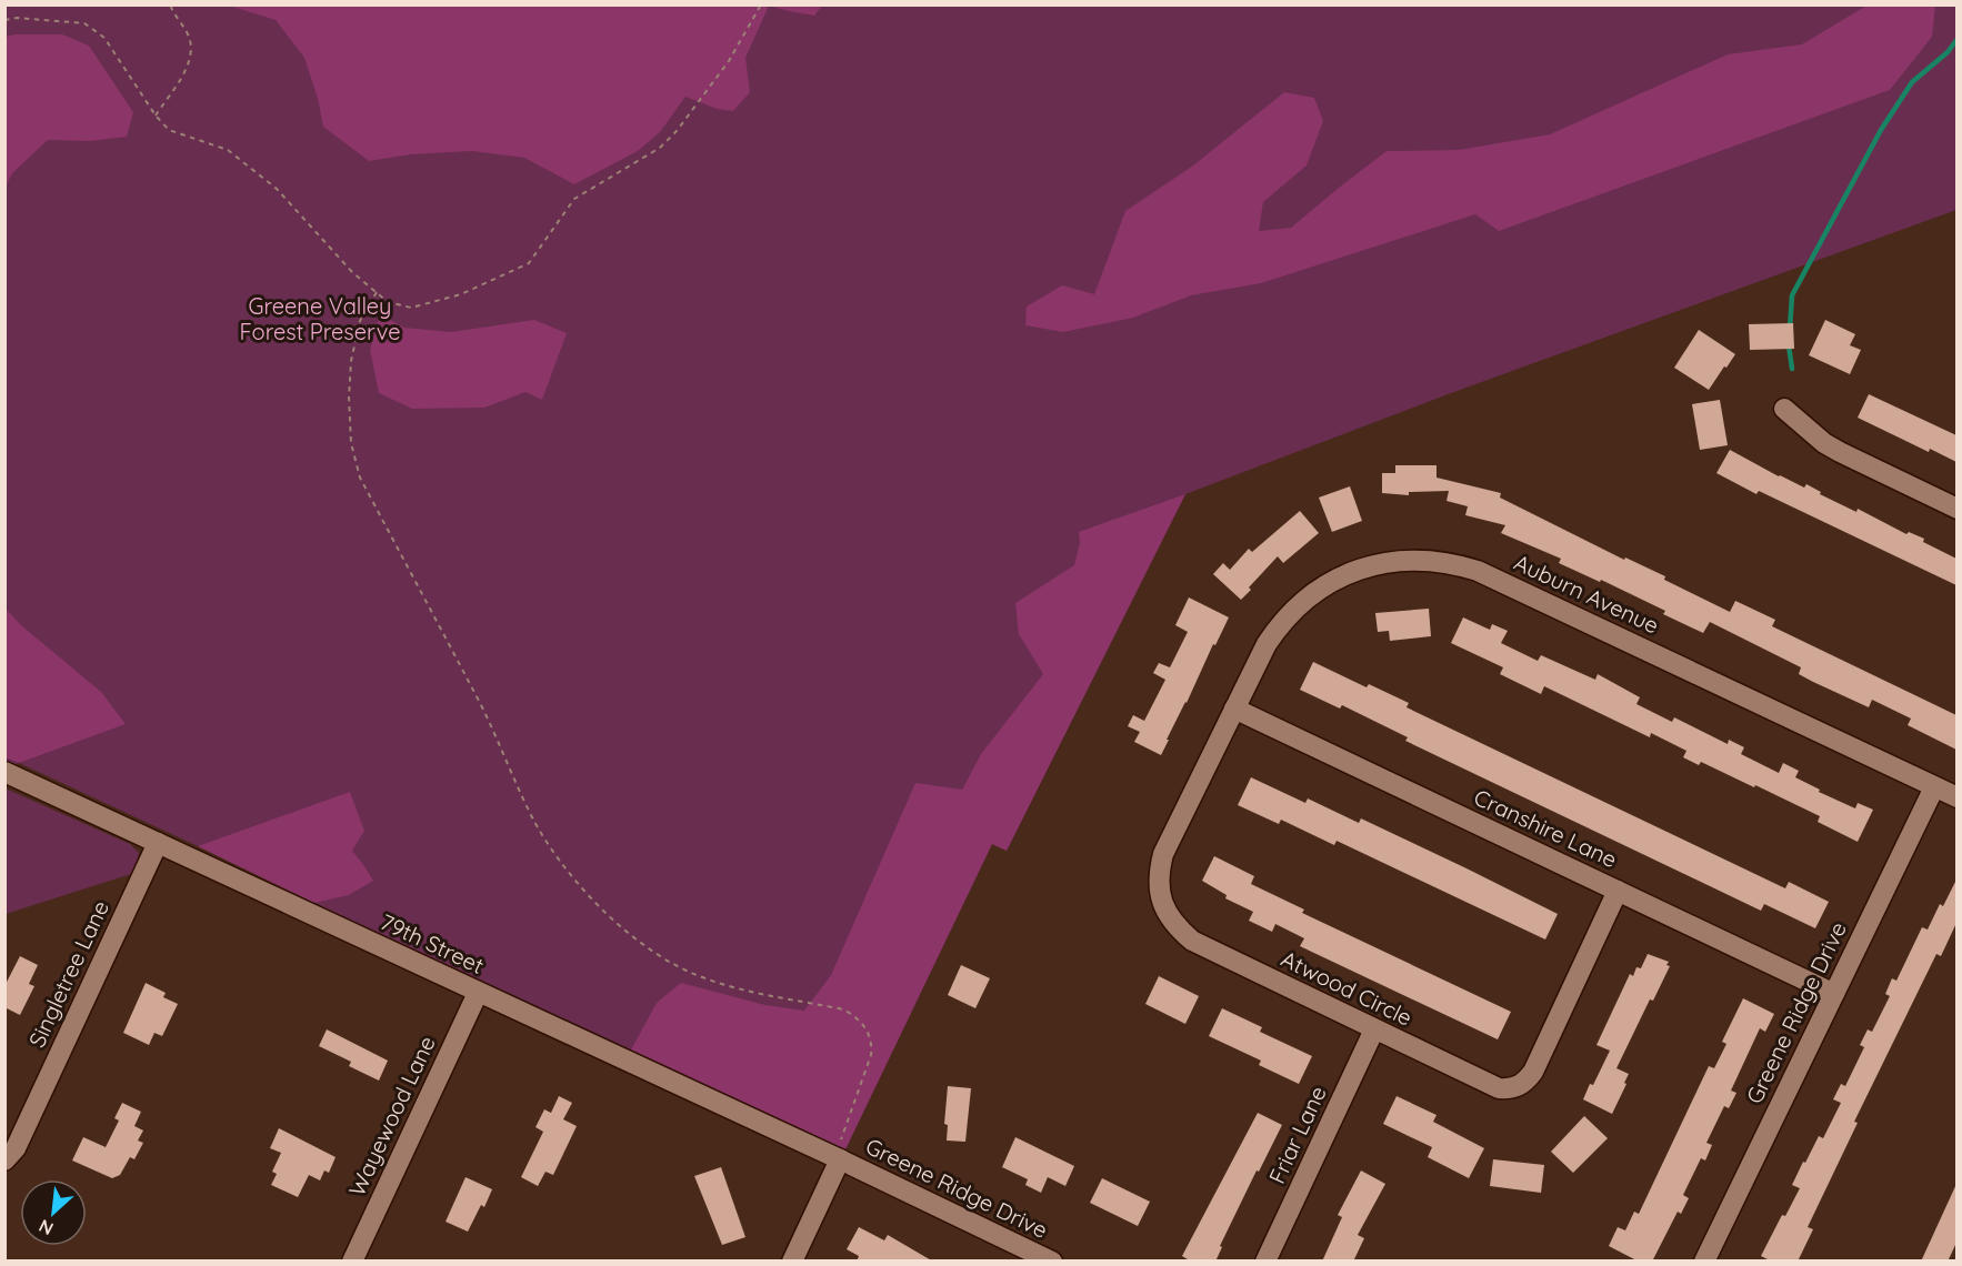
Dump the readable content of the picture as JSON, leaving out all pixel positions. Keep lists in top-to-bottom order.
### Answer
{
  "streets": {
    "street": [
      "Auburn Avenue",
      "Cranshire Lane",
      "79th Street",
      "Singletree Lane",
      "Atwood Circle",
      "Greene Ridge Drive",
      "Wayewood Lane",
      "Friar Lane"
    ]
  },
  "crossings": [
    ["Auburn Avenue", "Cranshire Lane"],
    ["Auburn Avenue", "Atwood Circle"],
    ["Auburn Avenue", "Greene Ridge Drive"],
    ["Cranshire Lane", "Atwood Circle"],
    ["Cranshire Lane", "Greene Ridge Drive"],
    ["79th Street", "Singletree Lane"],
    ["79th Street", "Greene Ridge Drive"],
    ["79th Street", "Wayewood Lane"],
    ["Atwood Circle", "Friar Lane"]
  ],
  "parks": ["Greene Valley Forest Preserve"],
  "north": "bottom left"
}
